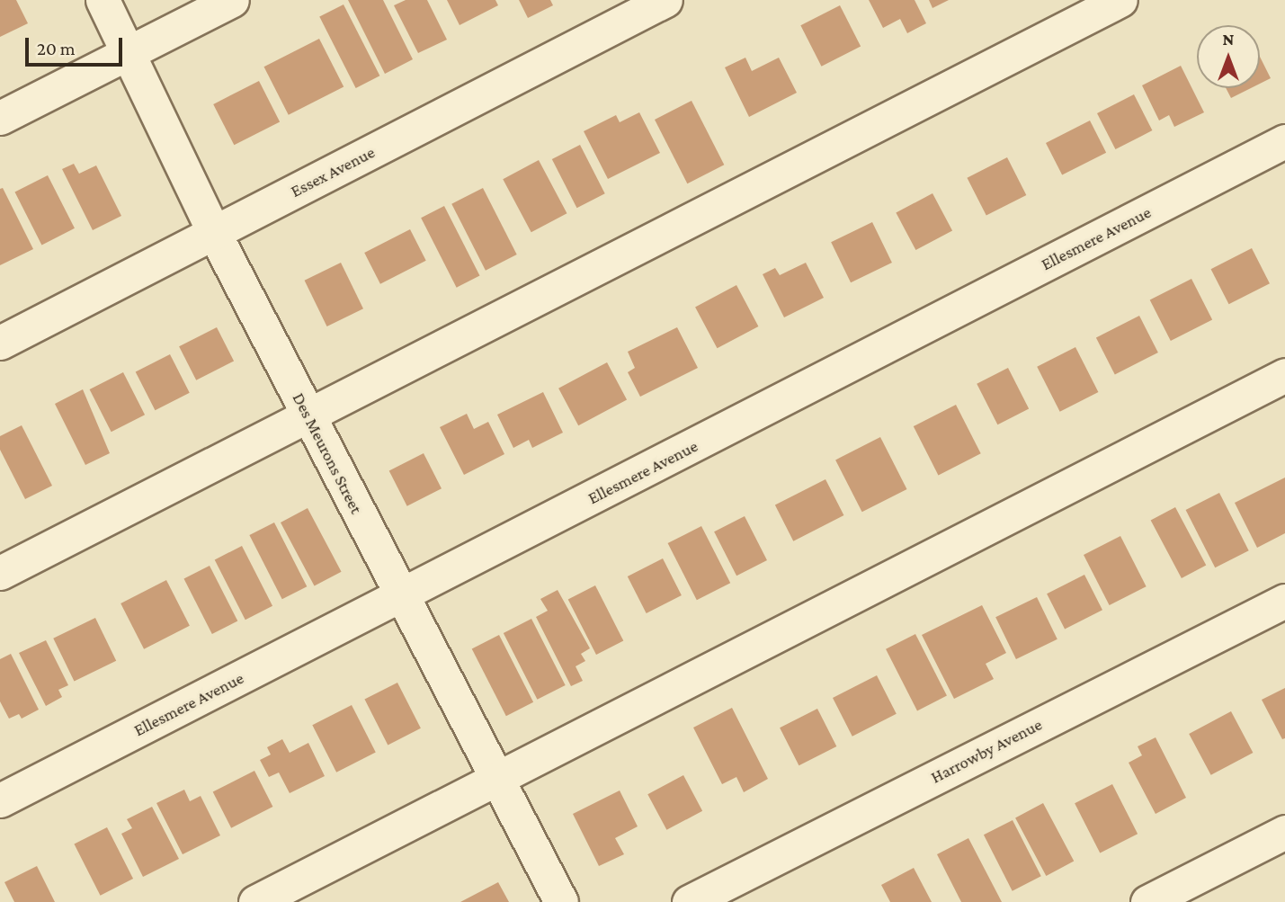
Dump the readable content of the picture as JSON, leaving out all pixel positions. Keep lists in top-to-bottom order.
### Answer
{
  "streets": {
    "street": [
      "Essex Avenue",
      "Ellesmere Avenue",
      "Des Meurons Street",
      "Harrowby Avenue"
    ]
  },
  "crossings": [
    ["Essex Avenue", "Des Meurons Street"],
    ["Ellesmere Avenue", "Des Meurons Street"]
  ],
  "scale_bar": "20 m",
  "north": "top"
}
